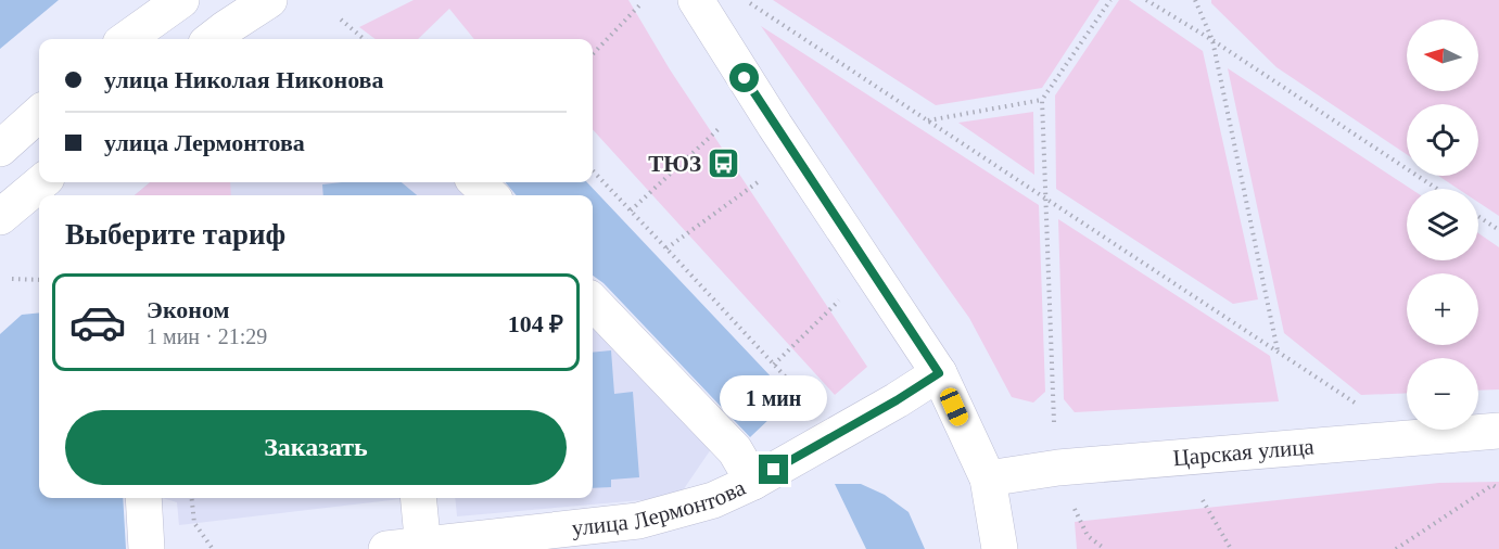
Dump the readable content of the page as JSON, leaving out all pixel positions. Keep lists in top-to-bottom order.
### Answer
{
  "streets": {
    "street": ["Царская улица", "улица Лермонтова"]
  },
  "places": {
    "bus stop": ["ТЮЗ"]
  },
  "north": "left",
  "page": {
    "map_buttons": ["+", "−"],
    "banner": ["улица Николая Никонова", "улица Лермонтова"],
    "heading": "Выберите тариф",
    "list": [
      {
        "name": "Эконом",
        "note": "1 мин · 21:29",
        "value": "104 ₽"
      }
    ],
    "bubble": "1 мин",
    "buttons": "Заказать"
  }
}
